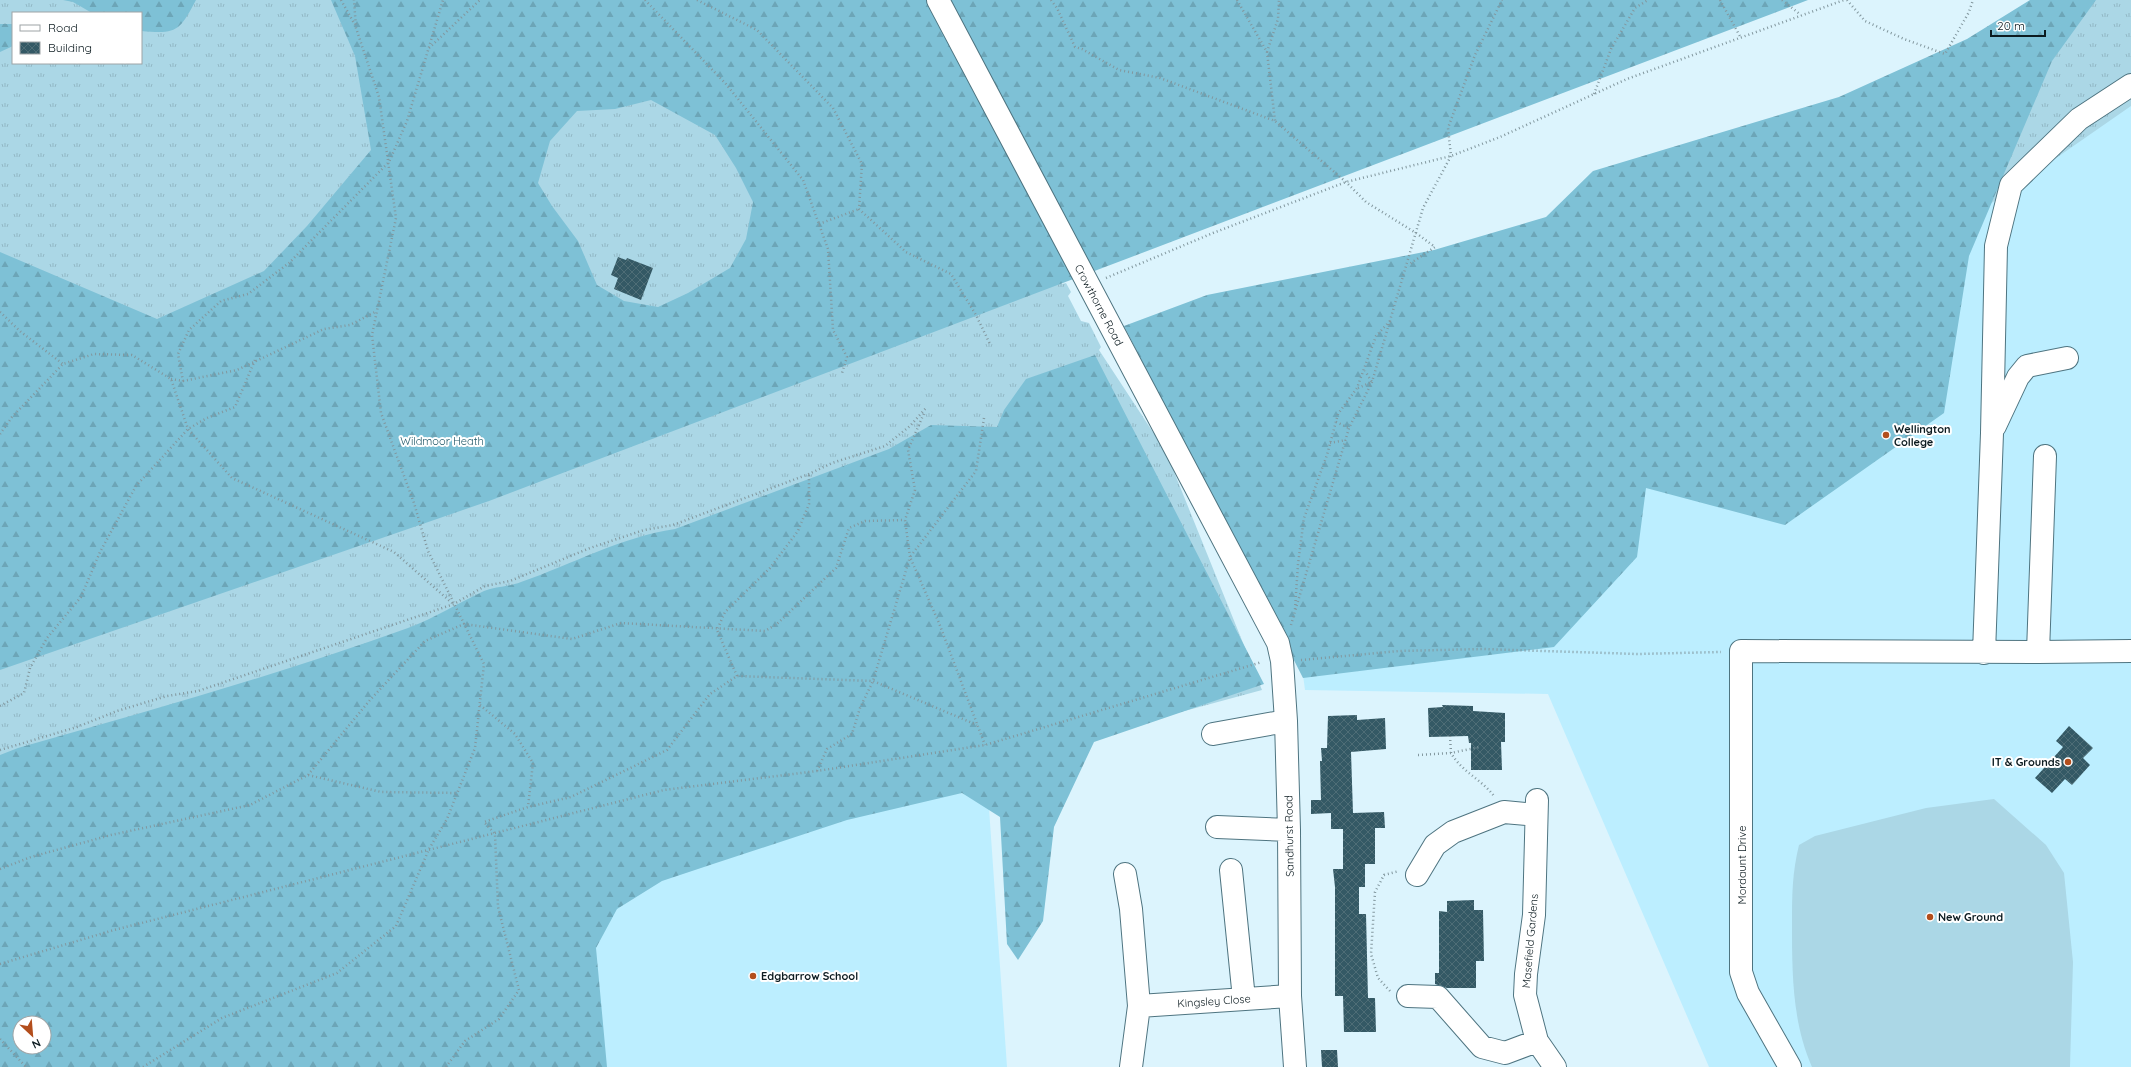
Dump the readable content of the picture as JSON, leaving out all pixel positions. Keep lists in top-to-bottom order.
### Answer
{
  "streets": {
    "street": [
      "Crowthorne Road",
      "Sandhurst Road",
      "Mordaunt Drive",
      "Masefield Gardens",
      "Kingsley Close"
    ]
  },
  "crossings": [
    ["Crowthorne Road", "Sandhurst Road"],
    ["Sandhurst Road", "Kingsley Close"]
  ],
  "parks": ["Wildmoor Heath"],
  "places": [
    "Wellington College",
    "IT & Grounds",
    "New Ground",
    "Edgbarrow School"
  ],
  "legend": ["Road", "Building"],
  "scale_bar": "20 m",
  "north": "bottom right"
}
